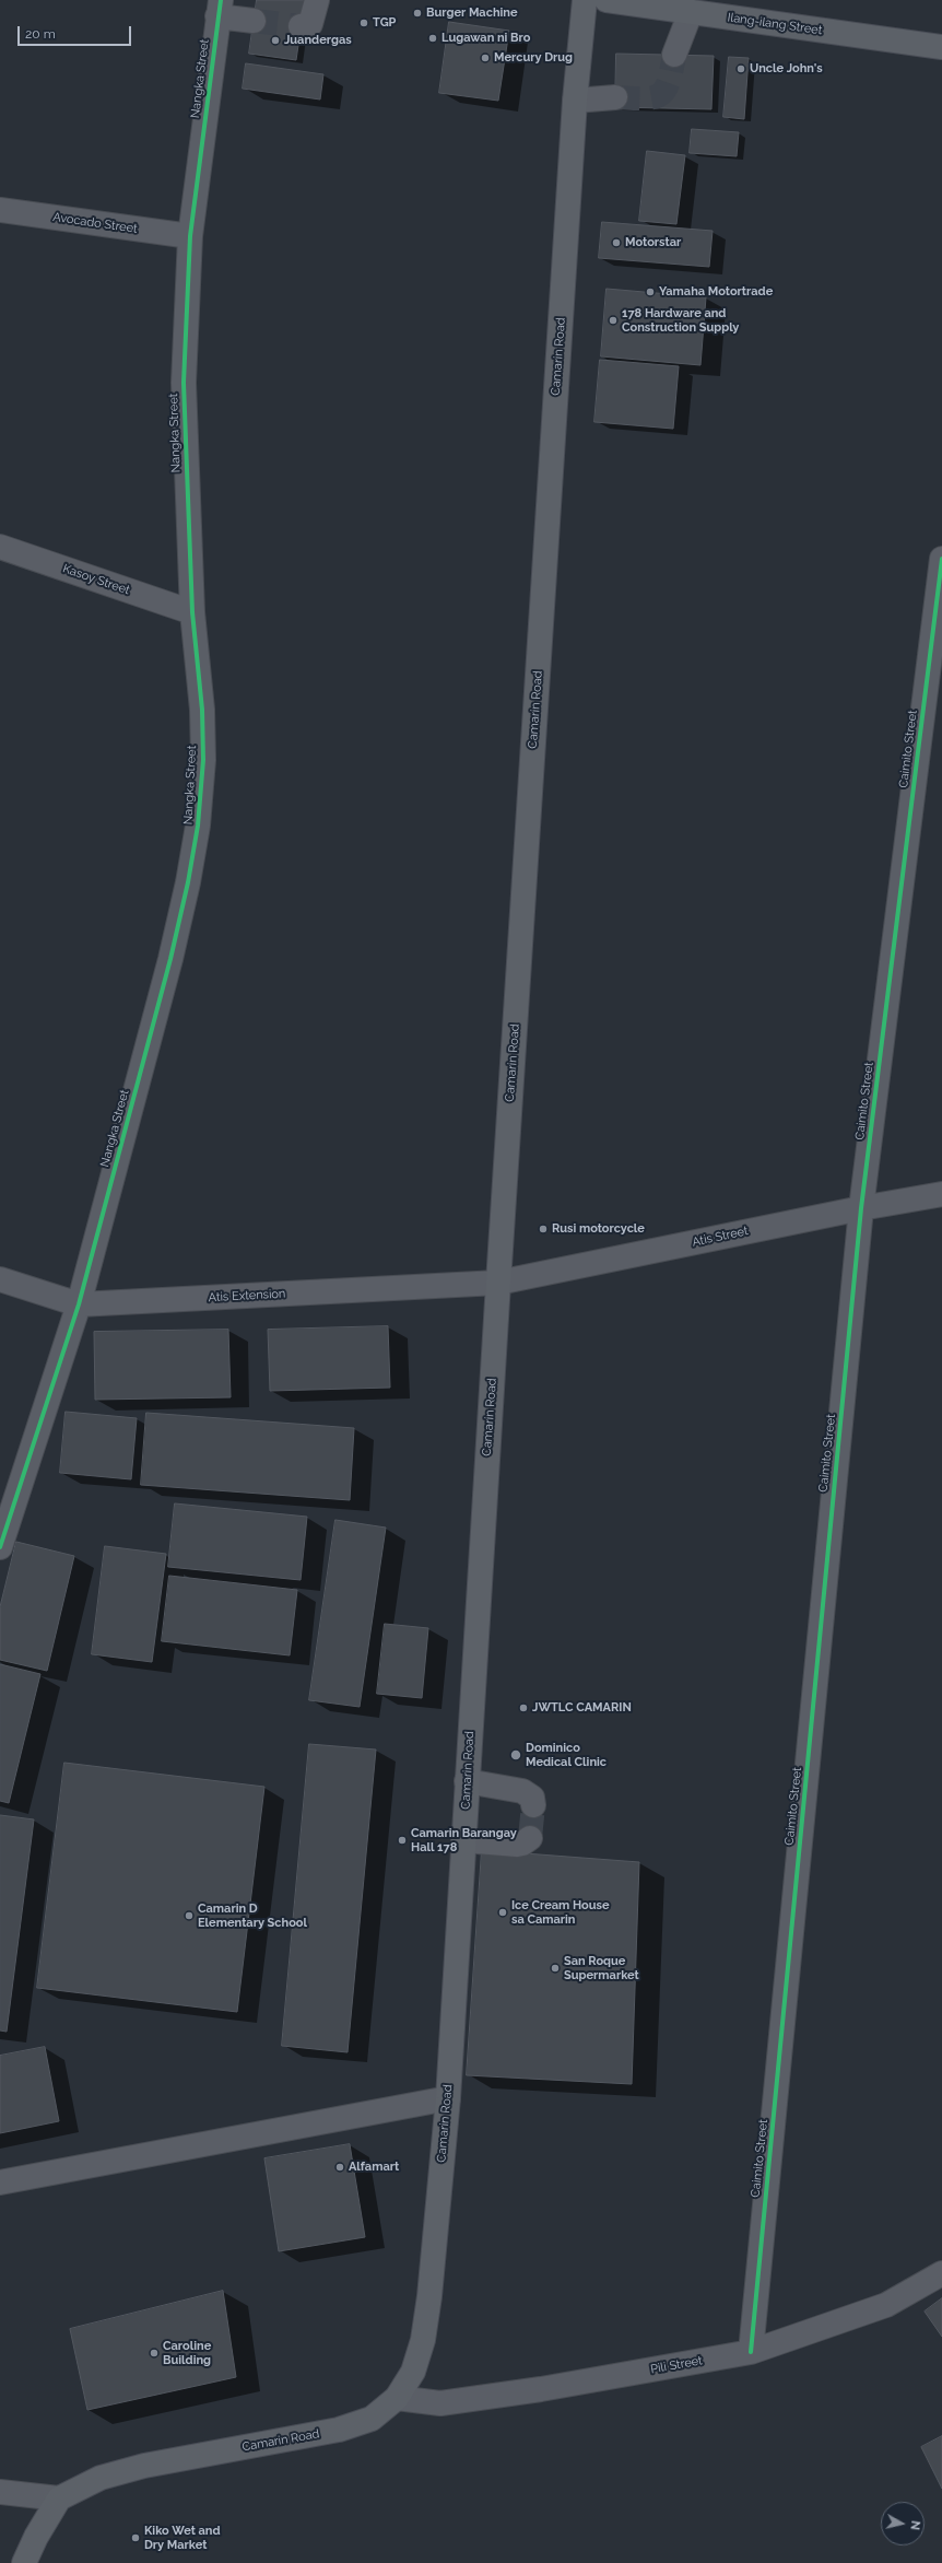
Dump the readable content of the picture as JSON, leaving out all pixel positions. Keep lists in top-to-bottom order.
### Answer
{
  "streets": {
    "main road": ["Ilang-ilang Street", "Camarin Road"],
    "street": [
      "Nangka Street",
      "Avocado Street",
      "Kasoy Street",
      "Caimito Street",
      "Atis Street",
      "Atis Extension",
      "Pili Street"
    ]
  },
  "crossings": [
    ["Nangka Street", "Avocado Street"],
    ["Nangka Street", "Kasoy Street"],
    ["Nangka Street", "Atis Extension"],
    ["Camarin Road", "Atis Street"],
    ["Camarin Road", "Atis Extension"],
    ["Camarin Road", "Pili Street"],
    ["Caimito Street", "Atis Street"],
    ["Caimito Street", "Pili Street"],
    ["Atis Street", "Atis Extension"]
  ],
  "places": [
    "Burger Machine",
    "TGP",
    "Lugawan ni Bro",
    "Juandergas",
    "Mercury Drug",
    "Uncle John's",
    "Motorstar",
    "Yamaha Motortrade",
    "178 Hardware and Construction Supply",
    "Rusi motorcycle",
    "JWTLC CAMARIN",
    "Dominico Medical Clinic",
    "Camarin Barangay Hall 178",
    "Ice Cream House sa Camarin",
    "Camarin D Elementary School",
    "San Roque Supermarket",
    "Alfamart",
    "Caroline Building",
    "Kiko Wet and Dry Market"
  ],
  "scale_bar": "20 m",
  "north": "right"
}
